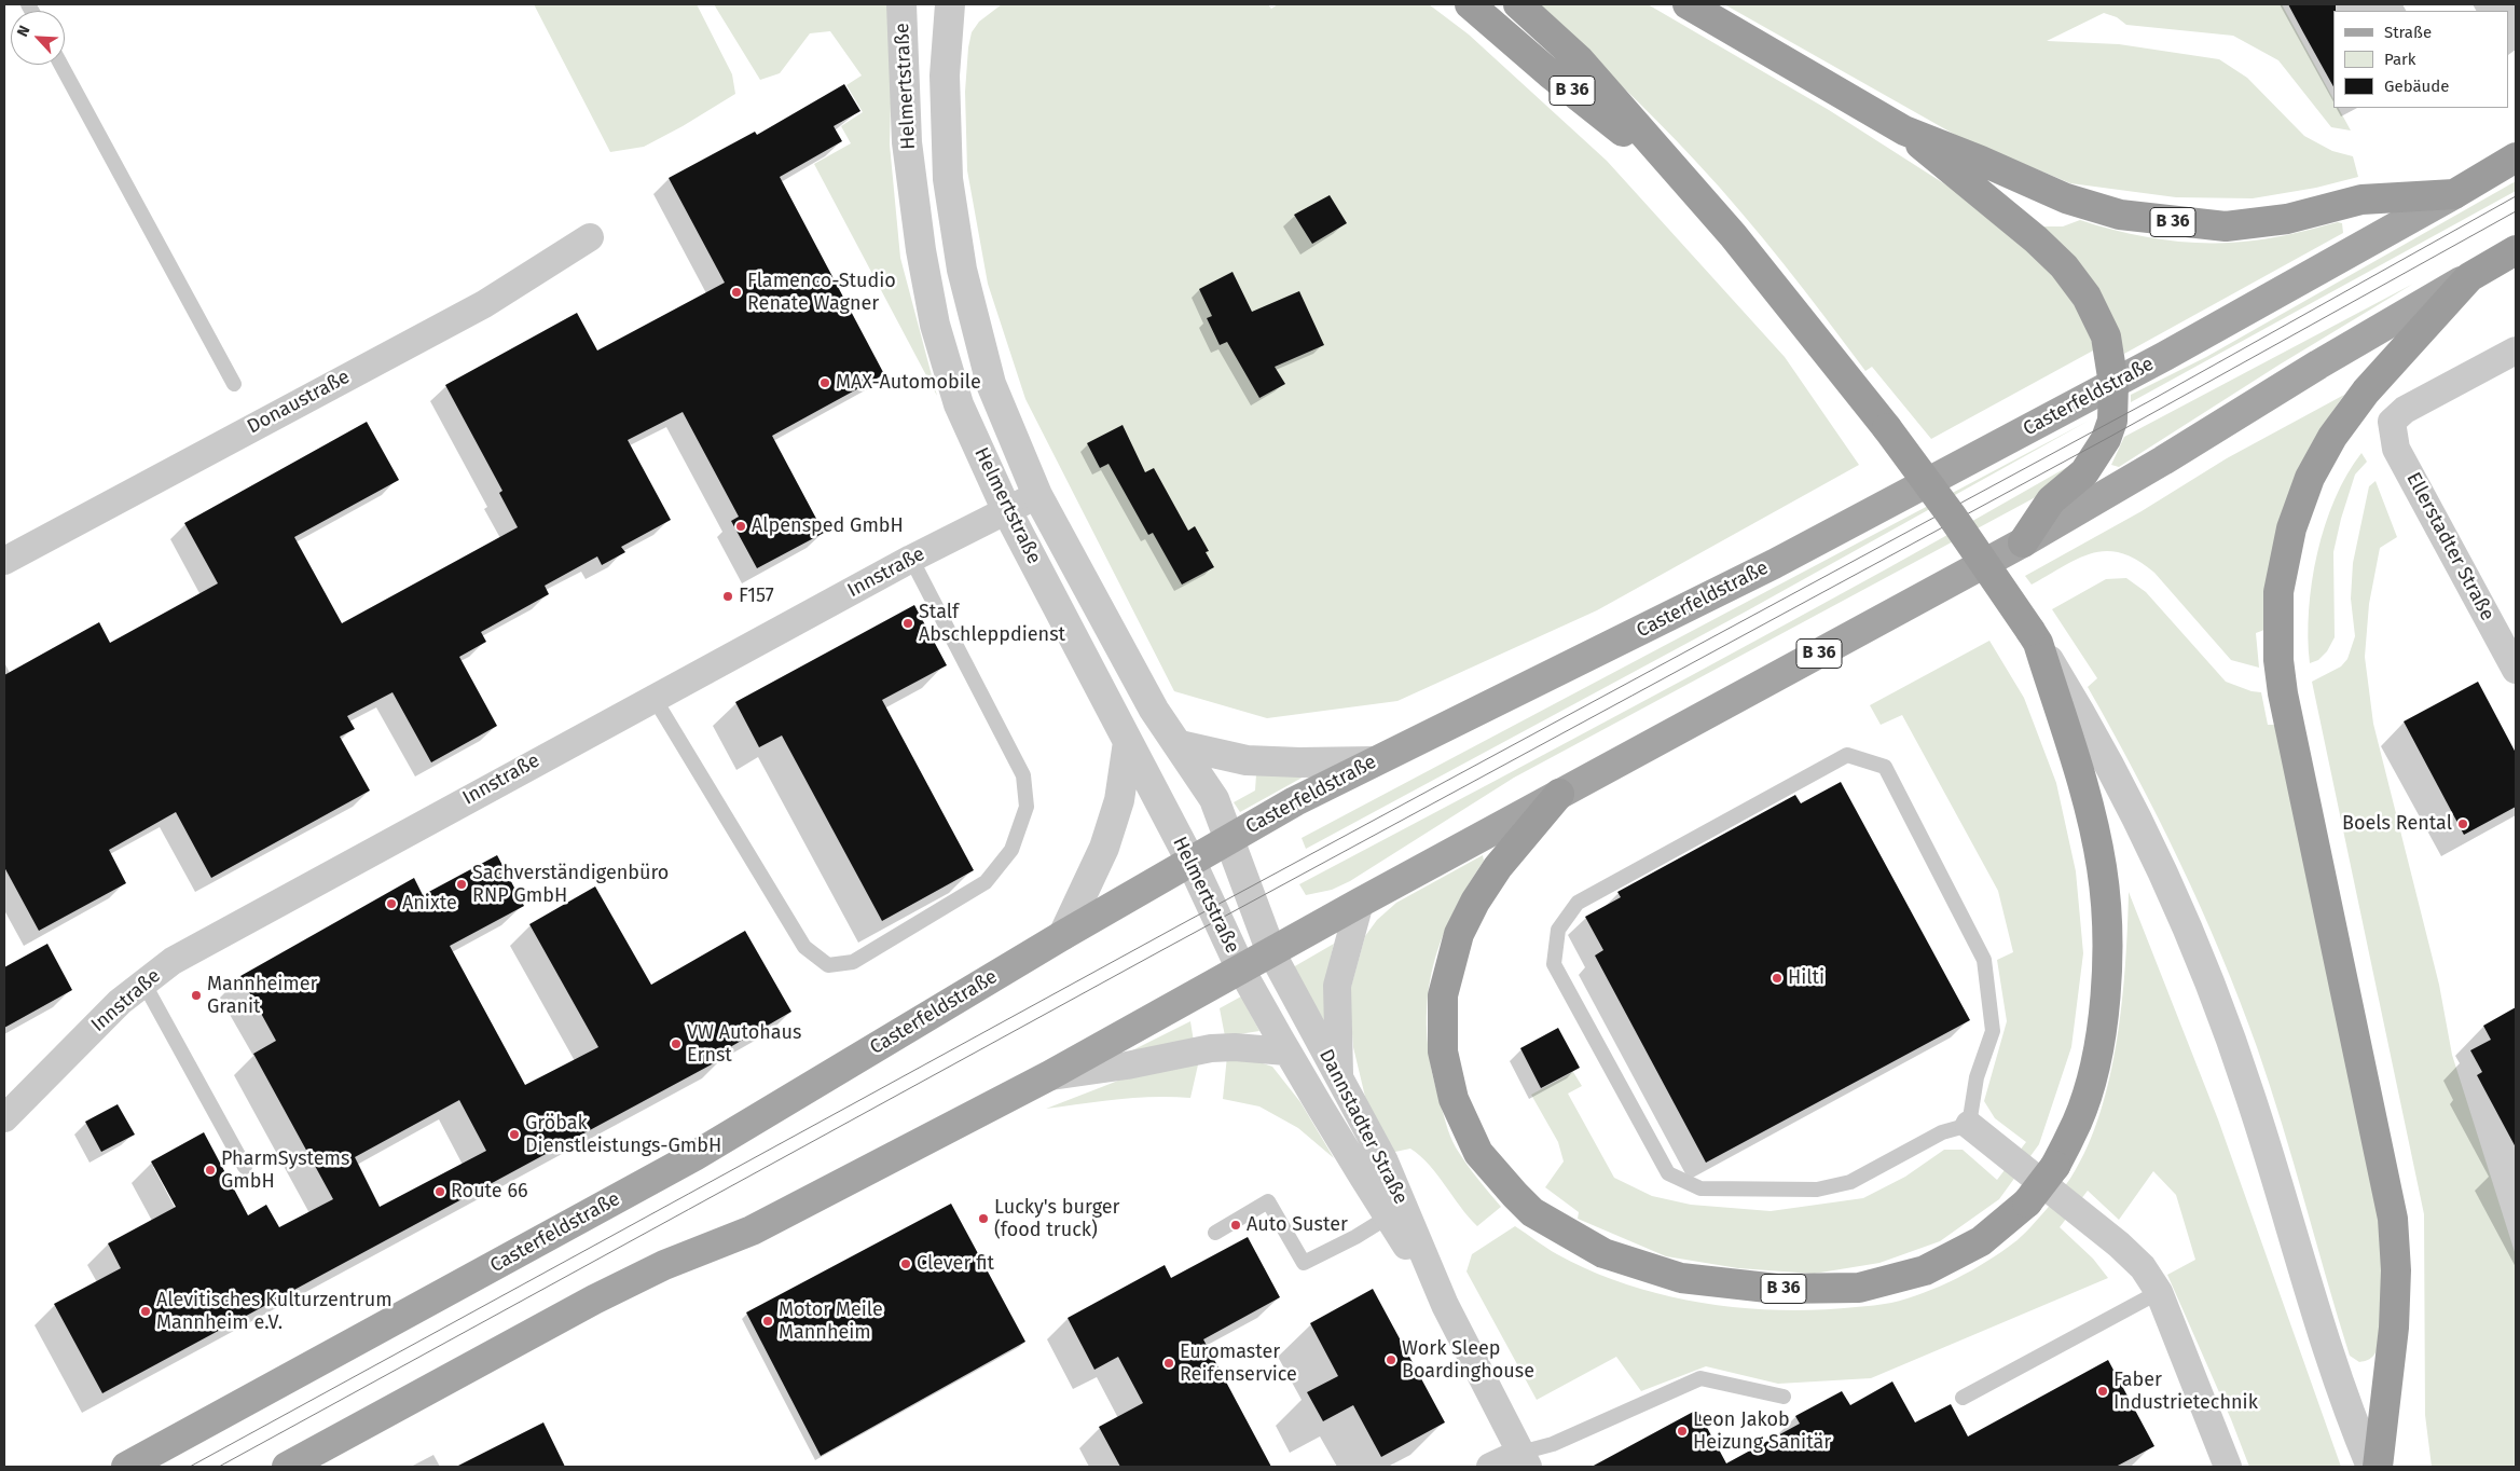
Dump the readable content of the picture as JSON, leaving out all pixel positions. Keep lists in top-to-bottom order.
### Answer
{
  "streets": {
    "highway": ["B 36", "Casterfeldstraße"],
    "street": [
      "Helmertstraße",
      "Donaustraße",
      "Ellerstadter Straße",
      "Innstraße",
      "Dannstadter Straße"
    ]
  },
  "crossings": [
    ["Helmertstraße", "Casterfeldstraße"],
    ["Helmertstraße", "Innstraße"],
    ["Helmertstraße", "Dannstadter Straße"],
    ["B 36", "Casterfeldstraße"]
  ],
  "places": [
    "Flamenco-Studio Renate Wagner",
    "MAX-Automobile",
    "Alpensped GmbH",
    "F157",
    "Stalf Abschleppdienst",
    "Boels Rental",
    "Sachverständigenbüro RNP GmbH",
    "Anixte",
    "Hilti",
    "Mannheimer Granit",
    "VW Autohaus Ernst",
    "Gröbak Dienstleistungs-GmbH",
    "PharmSystems GmbH",
    "Route 66",
    "Lucky's burger (food truck)",
    "Auto Suster",
    "Clever fit",
    "Alevitisches Kulturzentrum Mannheim e.V.",
    "Motor Meile Mannheim",
    "Work Sleep Boardinghouse",
    "Euromaster Reifenservice",
    "Faber Industrietechnik",
    "Leon Jakob Heizung Sanitär"
  ],
  "legend": ["Straße", "Park", "Gebäude"],
  "north": "top left"
}
